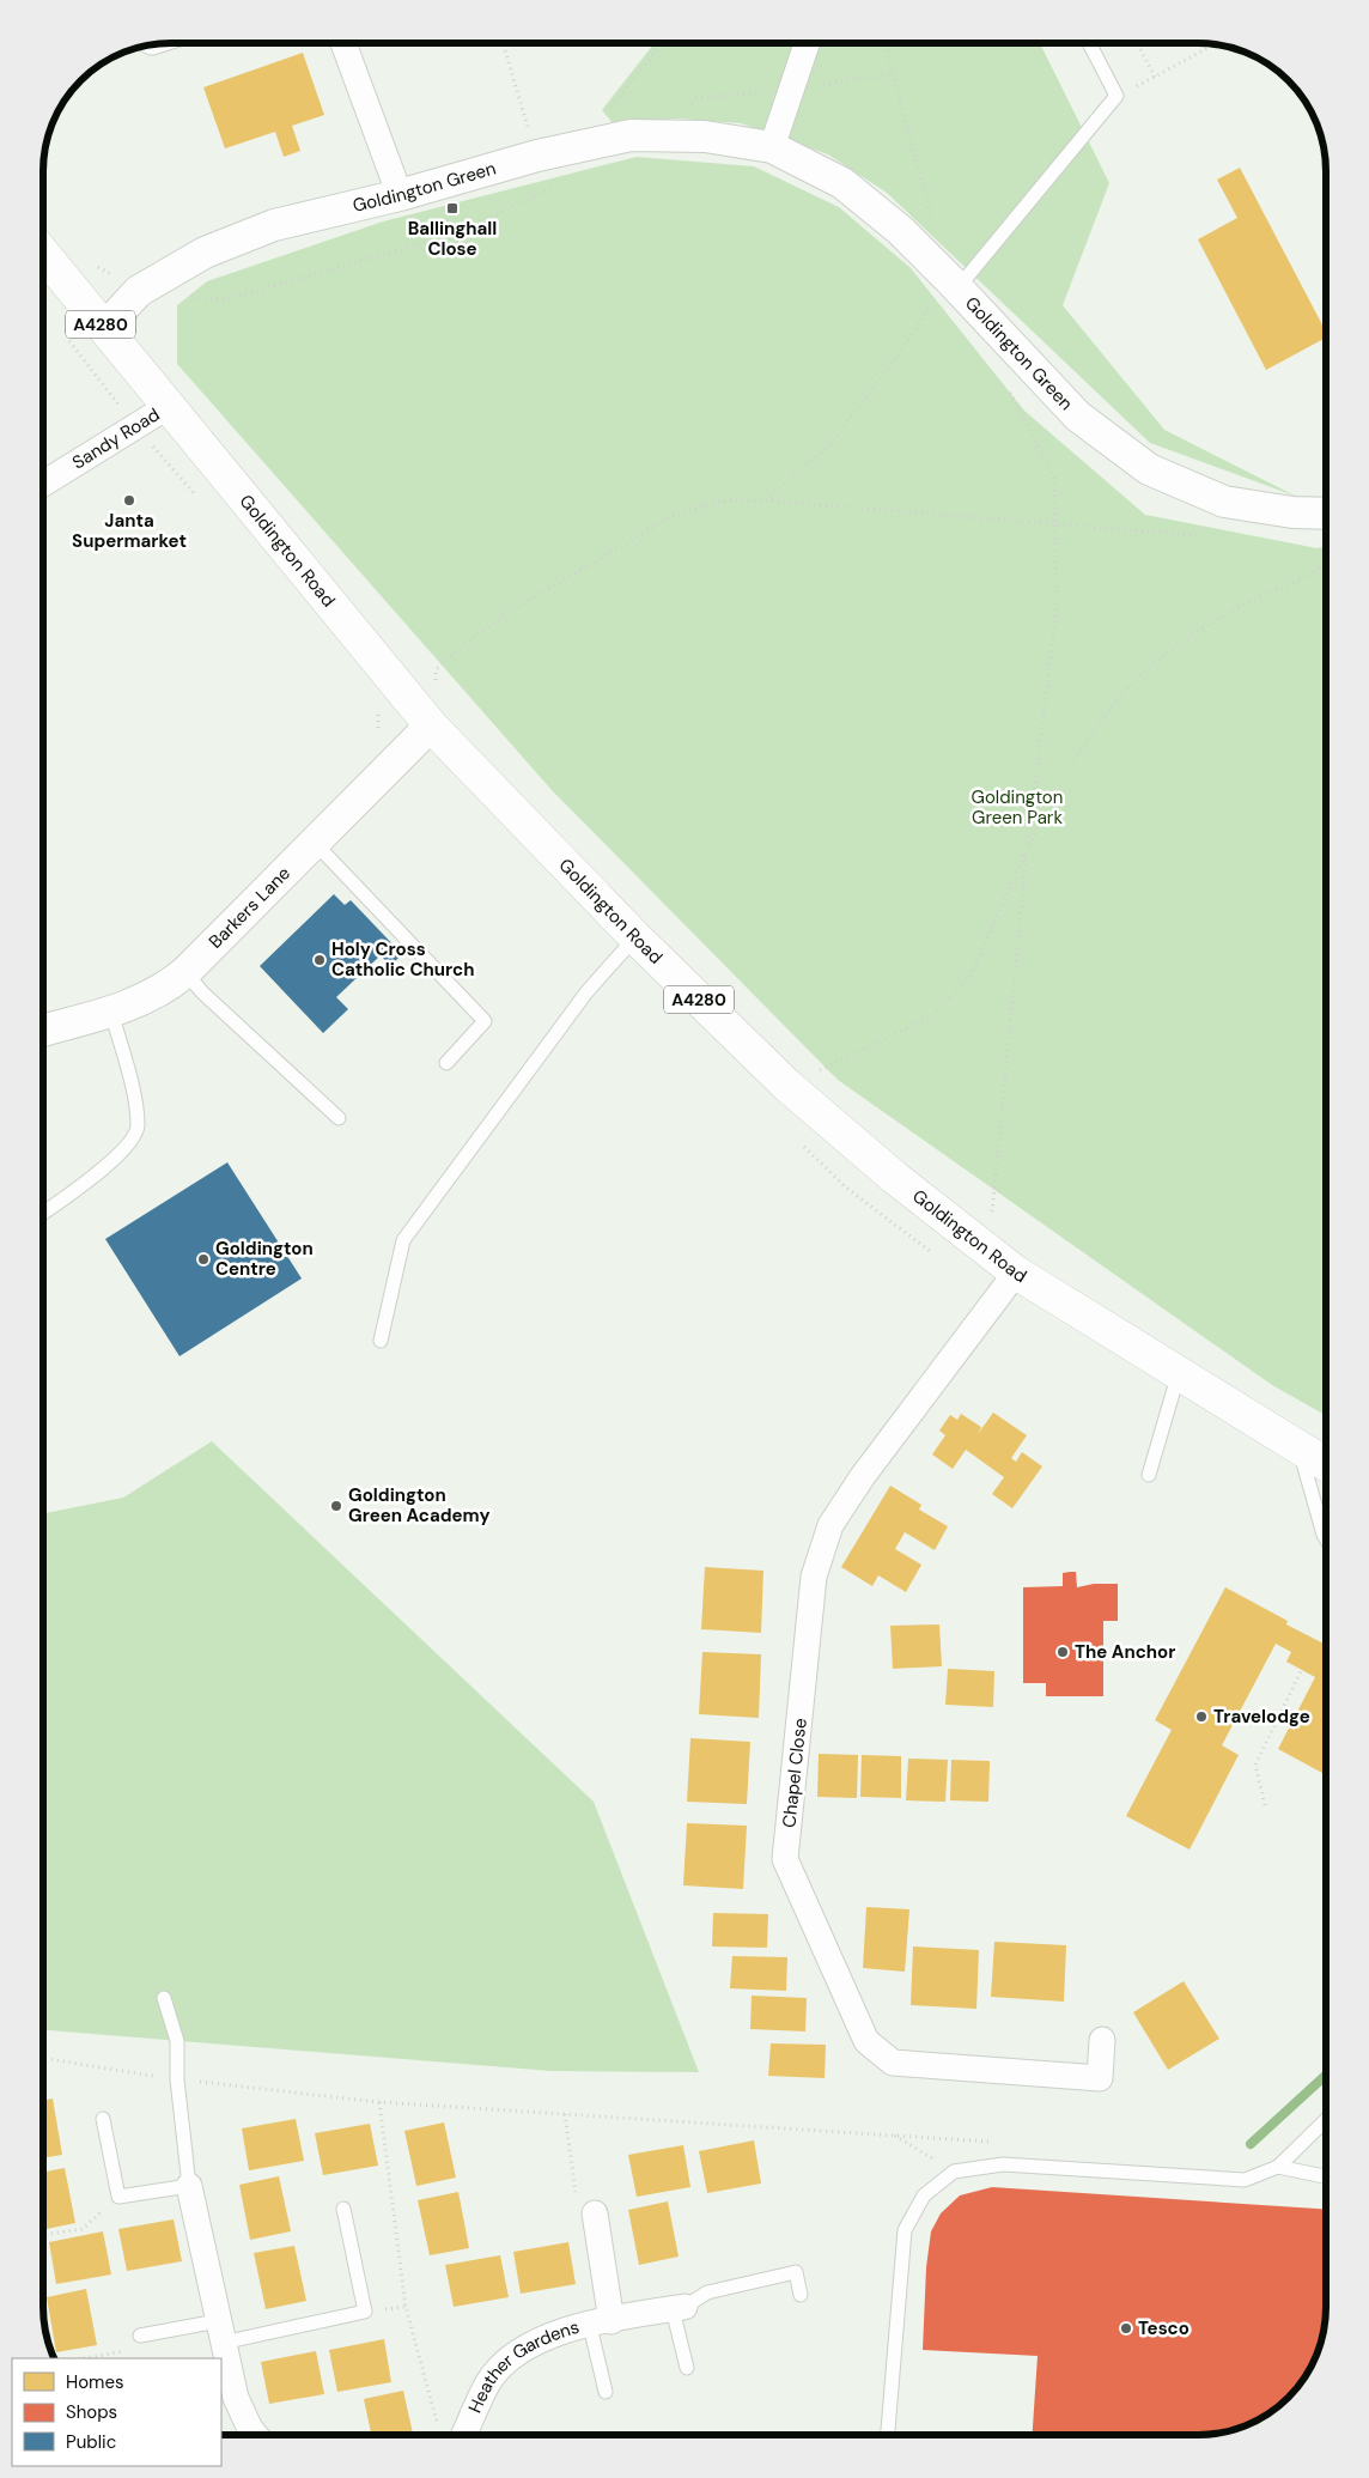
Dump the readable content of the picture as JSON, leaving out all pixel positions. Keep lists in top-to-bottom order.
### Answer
{
  "streets": {
    "main road": ["A4280", "Goldington Road"],
    "street": [
      "Goldington Green",
      "Sandy Road",
      "Barkers Lane",
      "Chapel Close",
      "Heather Gardens"
    ]
  },
  "crossings": [
    ["Goldington Green", "Goldington Road"],
    ["Sandy Road", "Goldington Road"],
    ["Goldington Road", "Barkers Lane"],
    ["Goldington Road", "Chapel Close"]
  ],
  "parks": ["Goldington Green Park"],
  "places": {
    "transit": ["Ballinghall Close"],
    "other": [
      "Janta Supermarket",
      "Holy Cross Catholic Church",
      "Goldington Centre",
      "Goldington Green Academy",
      "The Anchor",
      "Travelodge",
      "Tesco"
    ]
  },
  "legend": ["Homes", "Shops", "Public"]
}
